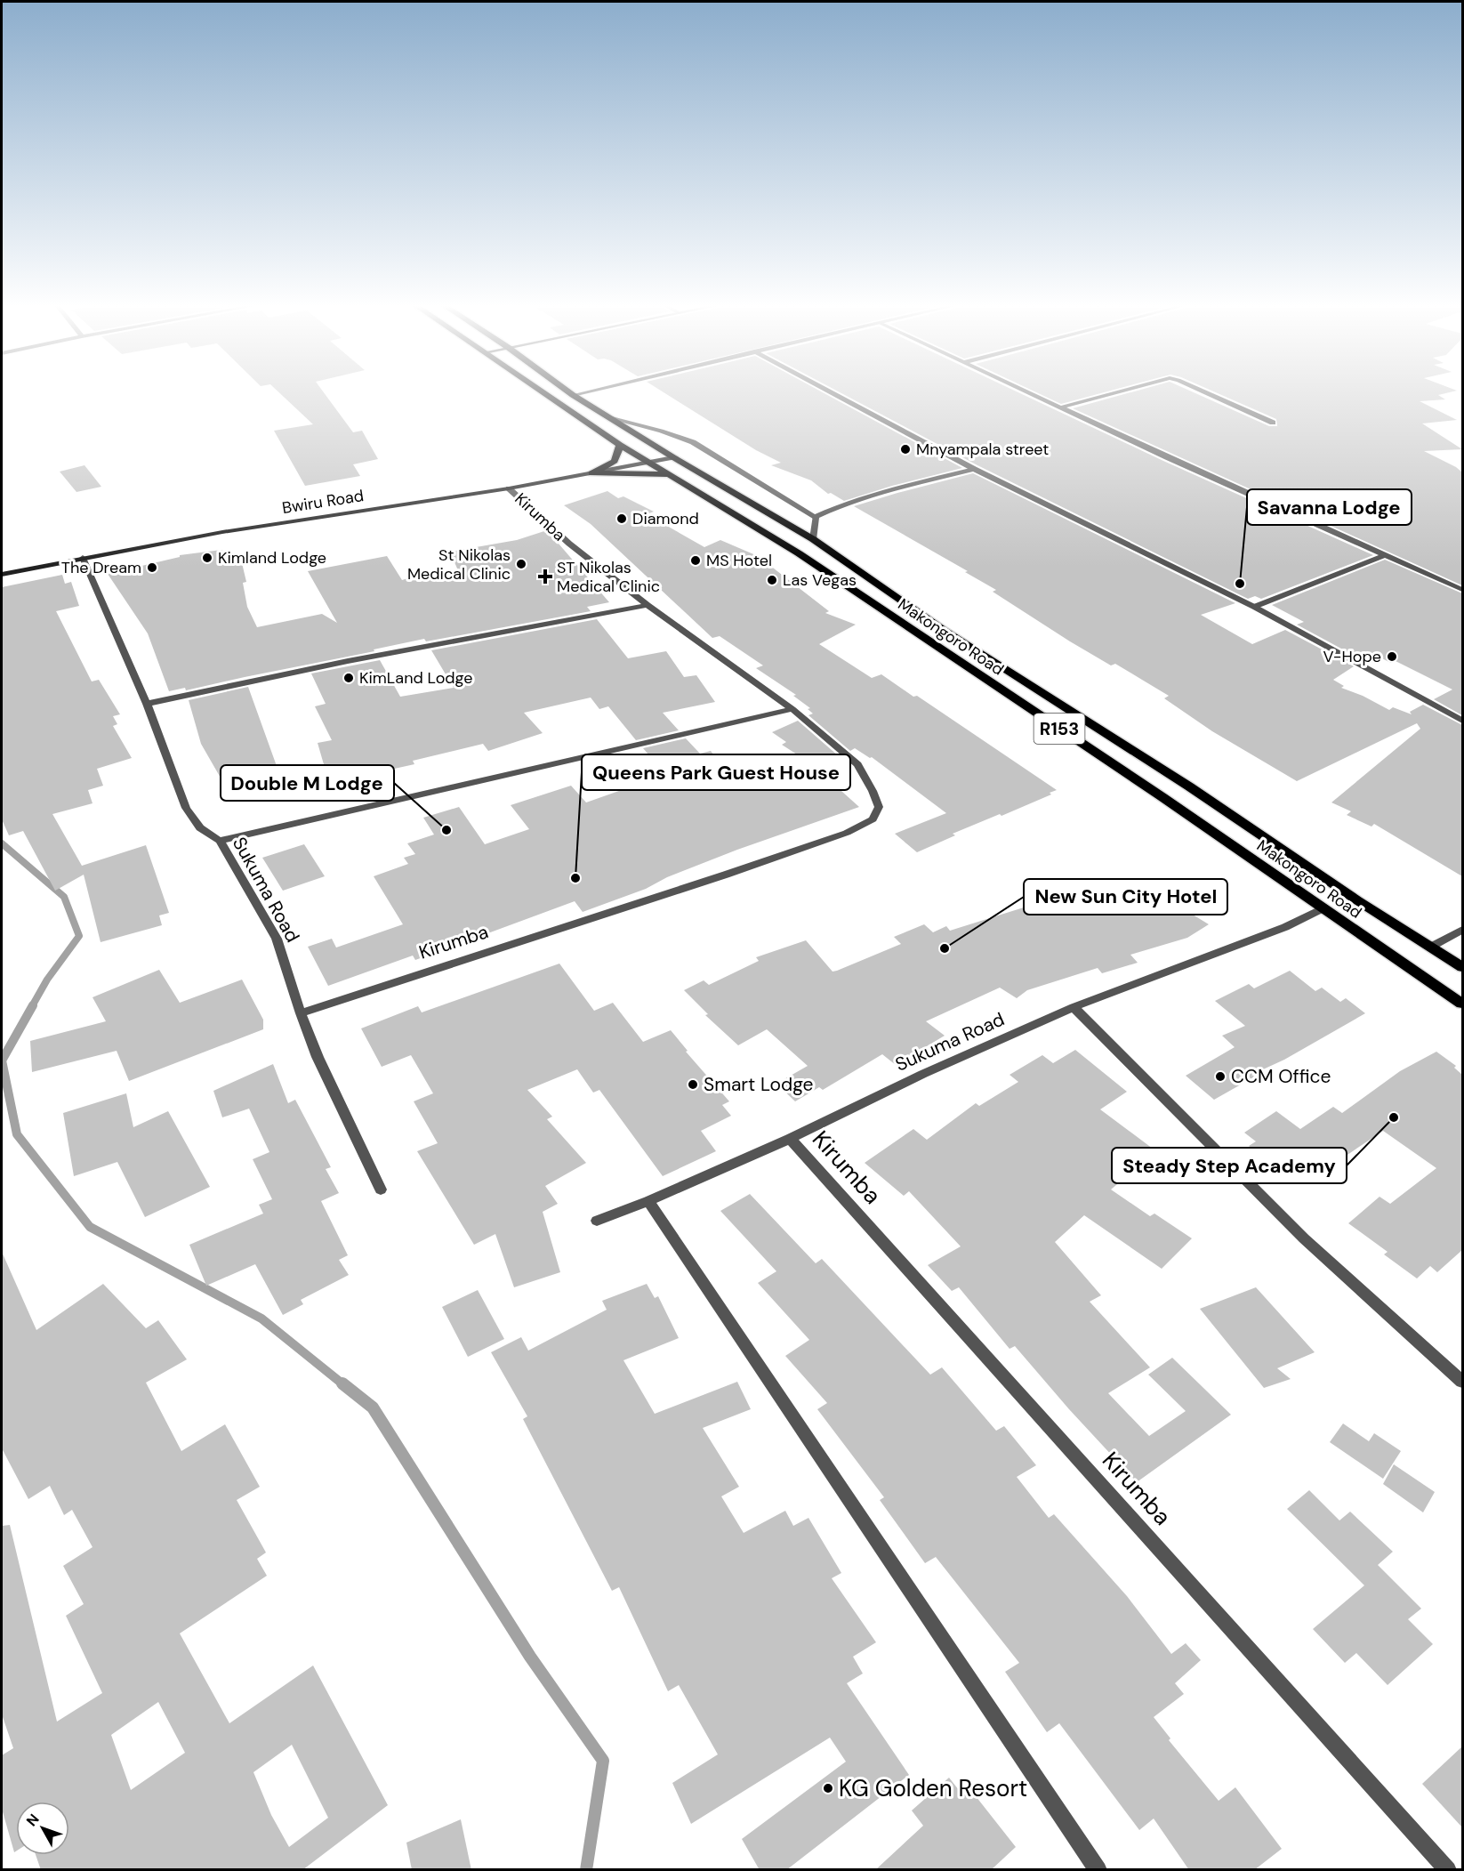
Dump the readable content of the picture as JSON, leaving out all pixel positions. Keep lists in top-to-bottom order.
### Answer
{
  "streets": {
    "main road": ["Bwiru Road", "Makongoro Road", "R153"],
    "street": ["Kirumba", "Sukuma Road"]
  },
  "crossings": [
    ["Bwiru Road", "Kirumba"],
    ["Bwiru Road", "Makongoro Road"],
    ["Bwiru Road", "Sukuma Road"],
    ["Kirumba", "Sukuma Road"],
    ["Makongoro Road", "Sukuma Road"]
  ],
  "places": {
    "other": [
      "Mnyampala street",
      "Diamond",
      "Kimland Lodge",
      "MS Hotel",
      "St Nikolas Medical Clinic",
      "The Dream",
      "Las Vegas",
      "Savanna Lodge",
      "V-Hope",
      "KimLand Lodge",
      "Double M Lodge",
      "Queens Park Guest House",
      "New Sun City Hotel",
      "CCM Office",
      "Smart Lodge",
      "Steady Step Academy",
      "KG Golden Resort"
    ],
    "health": ["ST Nikolas Medical Clinic"]
  },
  "north": "top left"
}
